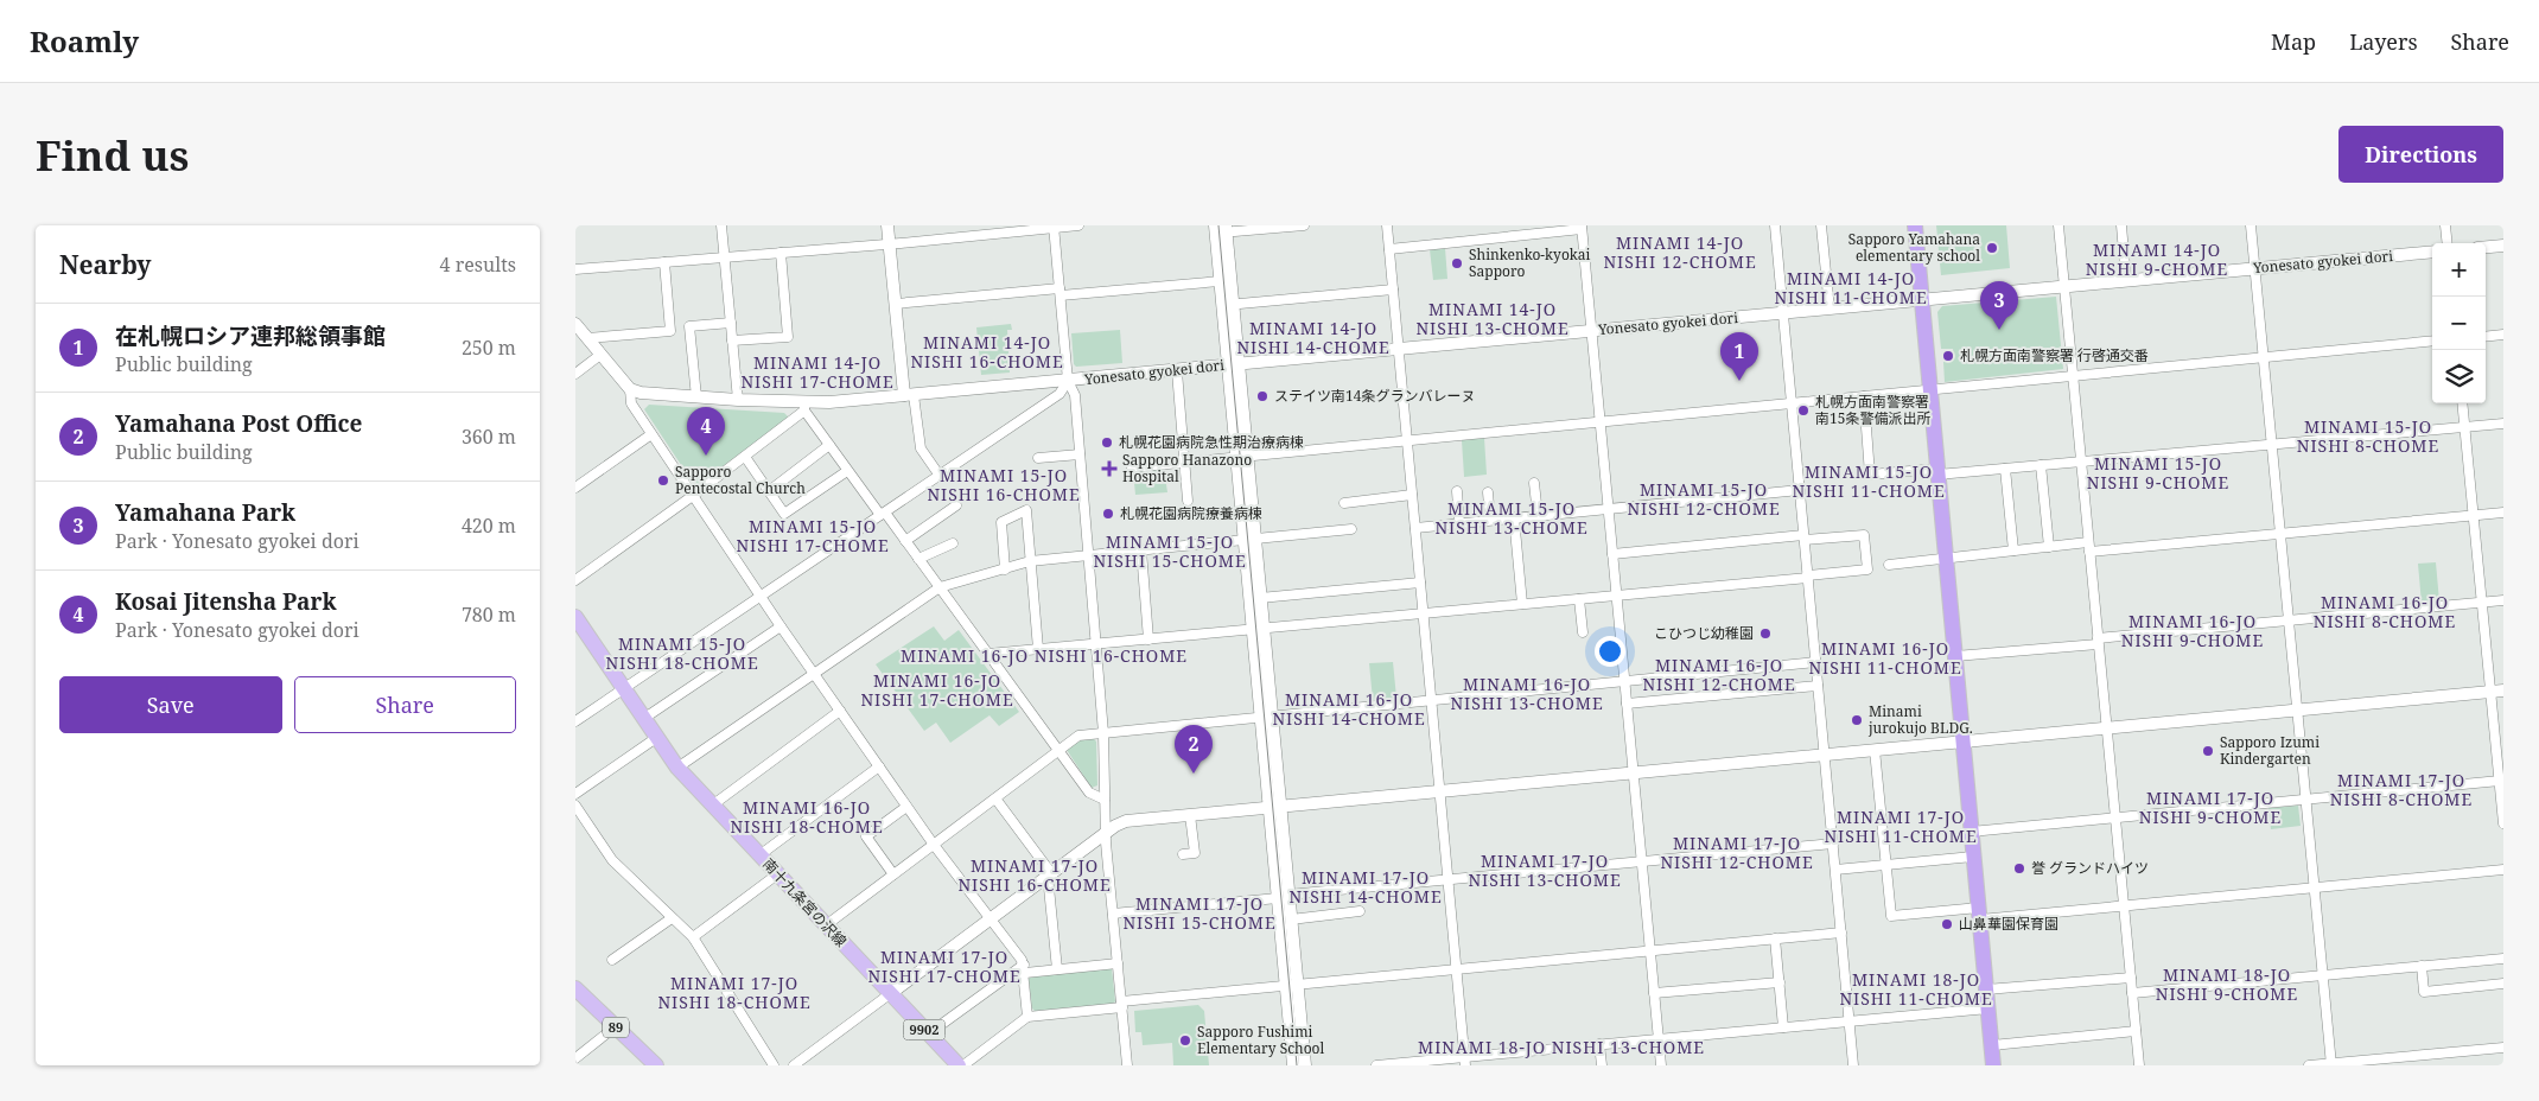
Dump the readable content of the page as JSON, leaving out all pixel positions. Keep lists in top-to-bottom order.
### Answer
{
  "streets": {
    "main road": ["南十九条宮の沢線", "89", "9902"],
    "street": ["Yonesato gyokei dori"]
  },
  "districts": [
    "MINAMI 14-JO NISHI 12-CHOME",
    "MINAMI 14-JO NISHI 9-CHOME",
    "MINAMI 14-JO NISHI 11-CHOME",
    "MINAMI 14-JO NISHI 13-CHOME",
    "MINAMI 14-JO NISHI 14-CHOME",
    "MINAMI 14-JO NISHI 16-CHOME",
    "MINAMI 14-JO NISHI 17-CHOME",
    "MINAMI 15-JO NISHI 8-CHOME",
    "MINAMI 15-JO NISHI 9-CHOME",
    "MINAMI 15-JO NISHI 11-CHOME",
    "MINAMI 15-JO NISHI 16-CHOME",
    "MINAMI 15-JO NISHI 12-CHOME",
    "MINAMI 15-JO NISHI 13-CHOME",
    "MINAMI 15-JO NISHI 17-CHOME",
    "MINAMI 15-JO NISHI 15-CHOME",
    "MINAMI 16-JO NISHI 8-CHOME",
    "MINAMI 16-JO NISHI 9-CHOME",
    "MINAMI 15-JO NISHI 18-CHOME",
    "MINAMI 16-JO NISHI 11-CHOME",
    "MINAMI 16-JO NISHI 16-CHOME",
    "MINAMI 16-JO NISHI 12-CHOME",
    "MINAMI 16-JO NISHI 17-CHOME",
    "MINAMI 16-JO NISHI 13-CHOME",
    "MINAMI 16-JO NISHI 14-CHOME",
    "MINAMI 17-JO NISHI 8-CHOME",
    "MINAMI 17-JO NISHI 9-CHOME",
    "MINAMI 16-JO NISHI 18-CHOME",
    "MINAMI 17-JO NISHI 11-CHOME",
    "MINAMI 17-JO NISHI 12-CHOME",
    "MINAMI 17-JO NISHI 13-CHOME",
    "MINAMI 17-JO NISHI 16-CHOME",
    "MINAMI 17-JO NISHI 14-CHOME",
    "MINAMI 17-JO NISHI 15-CHOME",
    "MINAMI 17-JO NISHI 17-CHOME",
    "MINAMI 18-JO NISHI 9-CHOME",
    "MINAMI 18-JO NISHI 11-CHOME",
    "MINAMI 17-JO NISHI 18-CHOME",
    "MINAMI 18-JO NISHI 13-CHOME"
  ],
  "places": {
    "other": [
      "Sapporo Yamahana elementary school",
      "Shinkenko-kyokai Sapporo",
      "札幌方面南警察署 行啓通交番",
      "ステイツ南14条グランバレーヌ",
      "札幌方面南警察署 南15条警備派出所",
      "札幌花園病院急性期治療病棟",
      "Sapporo Pentecostal Church",
      "札幌花園病院療養病棟",
      "こひつじ幼稚園",
      "Minami jurokujo BLDG.",
      "Sapporo Izumi Kindergarten",
      "誉 グランドハイツ",
      "山鼻華園保育園",
      "Sapporo Fushimi Elementary School"
    ],
    "health": ["Sapporo Hanazono Hospital"]
  },
  "page": {
    "header": "Roamly",
    "nav": ["Map", "Layers", "Share"],
    "buttons": [
      "Directions",
      ["Save", "Share"]
    ],
    "title": "Find us",
    "heading": ["Nearby", "4 results"],
    "map_buttons": ["+", "−"],
    "pins": [
      "3",
      "1",
      "4",
      "2"
    ],
    "list": [
      {
        "mark": "1",
        "name": "在札幌ロシア連邦総領事館",
        "note": "Public building",
        "value": "250 m"
      },
      {
        "mark": "2",
        "name": "Yamahana Post Office",
        "note": "Public building",
        "value": "360 m"
      },
      {
        "mark": "3",
        "name": "Yamahana Park",
        "note": "Park · Yonesato gyokei dori",
        "value": "420 m"
      },
      {
        "mark": "4",
        "name": "Kosai Jitensha Park",
        "note": "Park · Yonesato gyokei dori",
        "value": "780 m"
      }
    ]
  }
}
